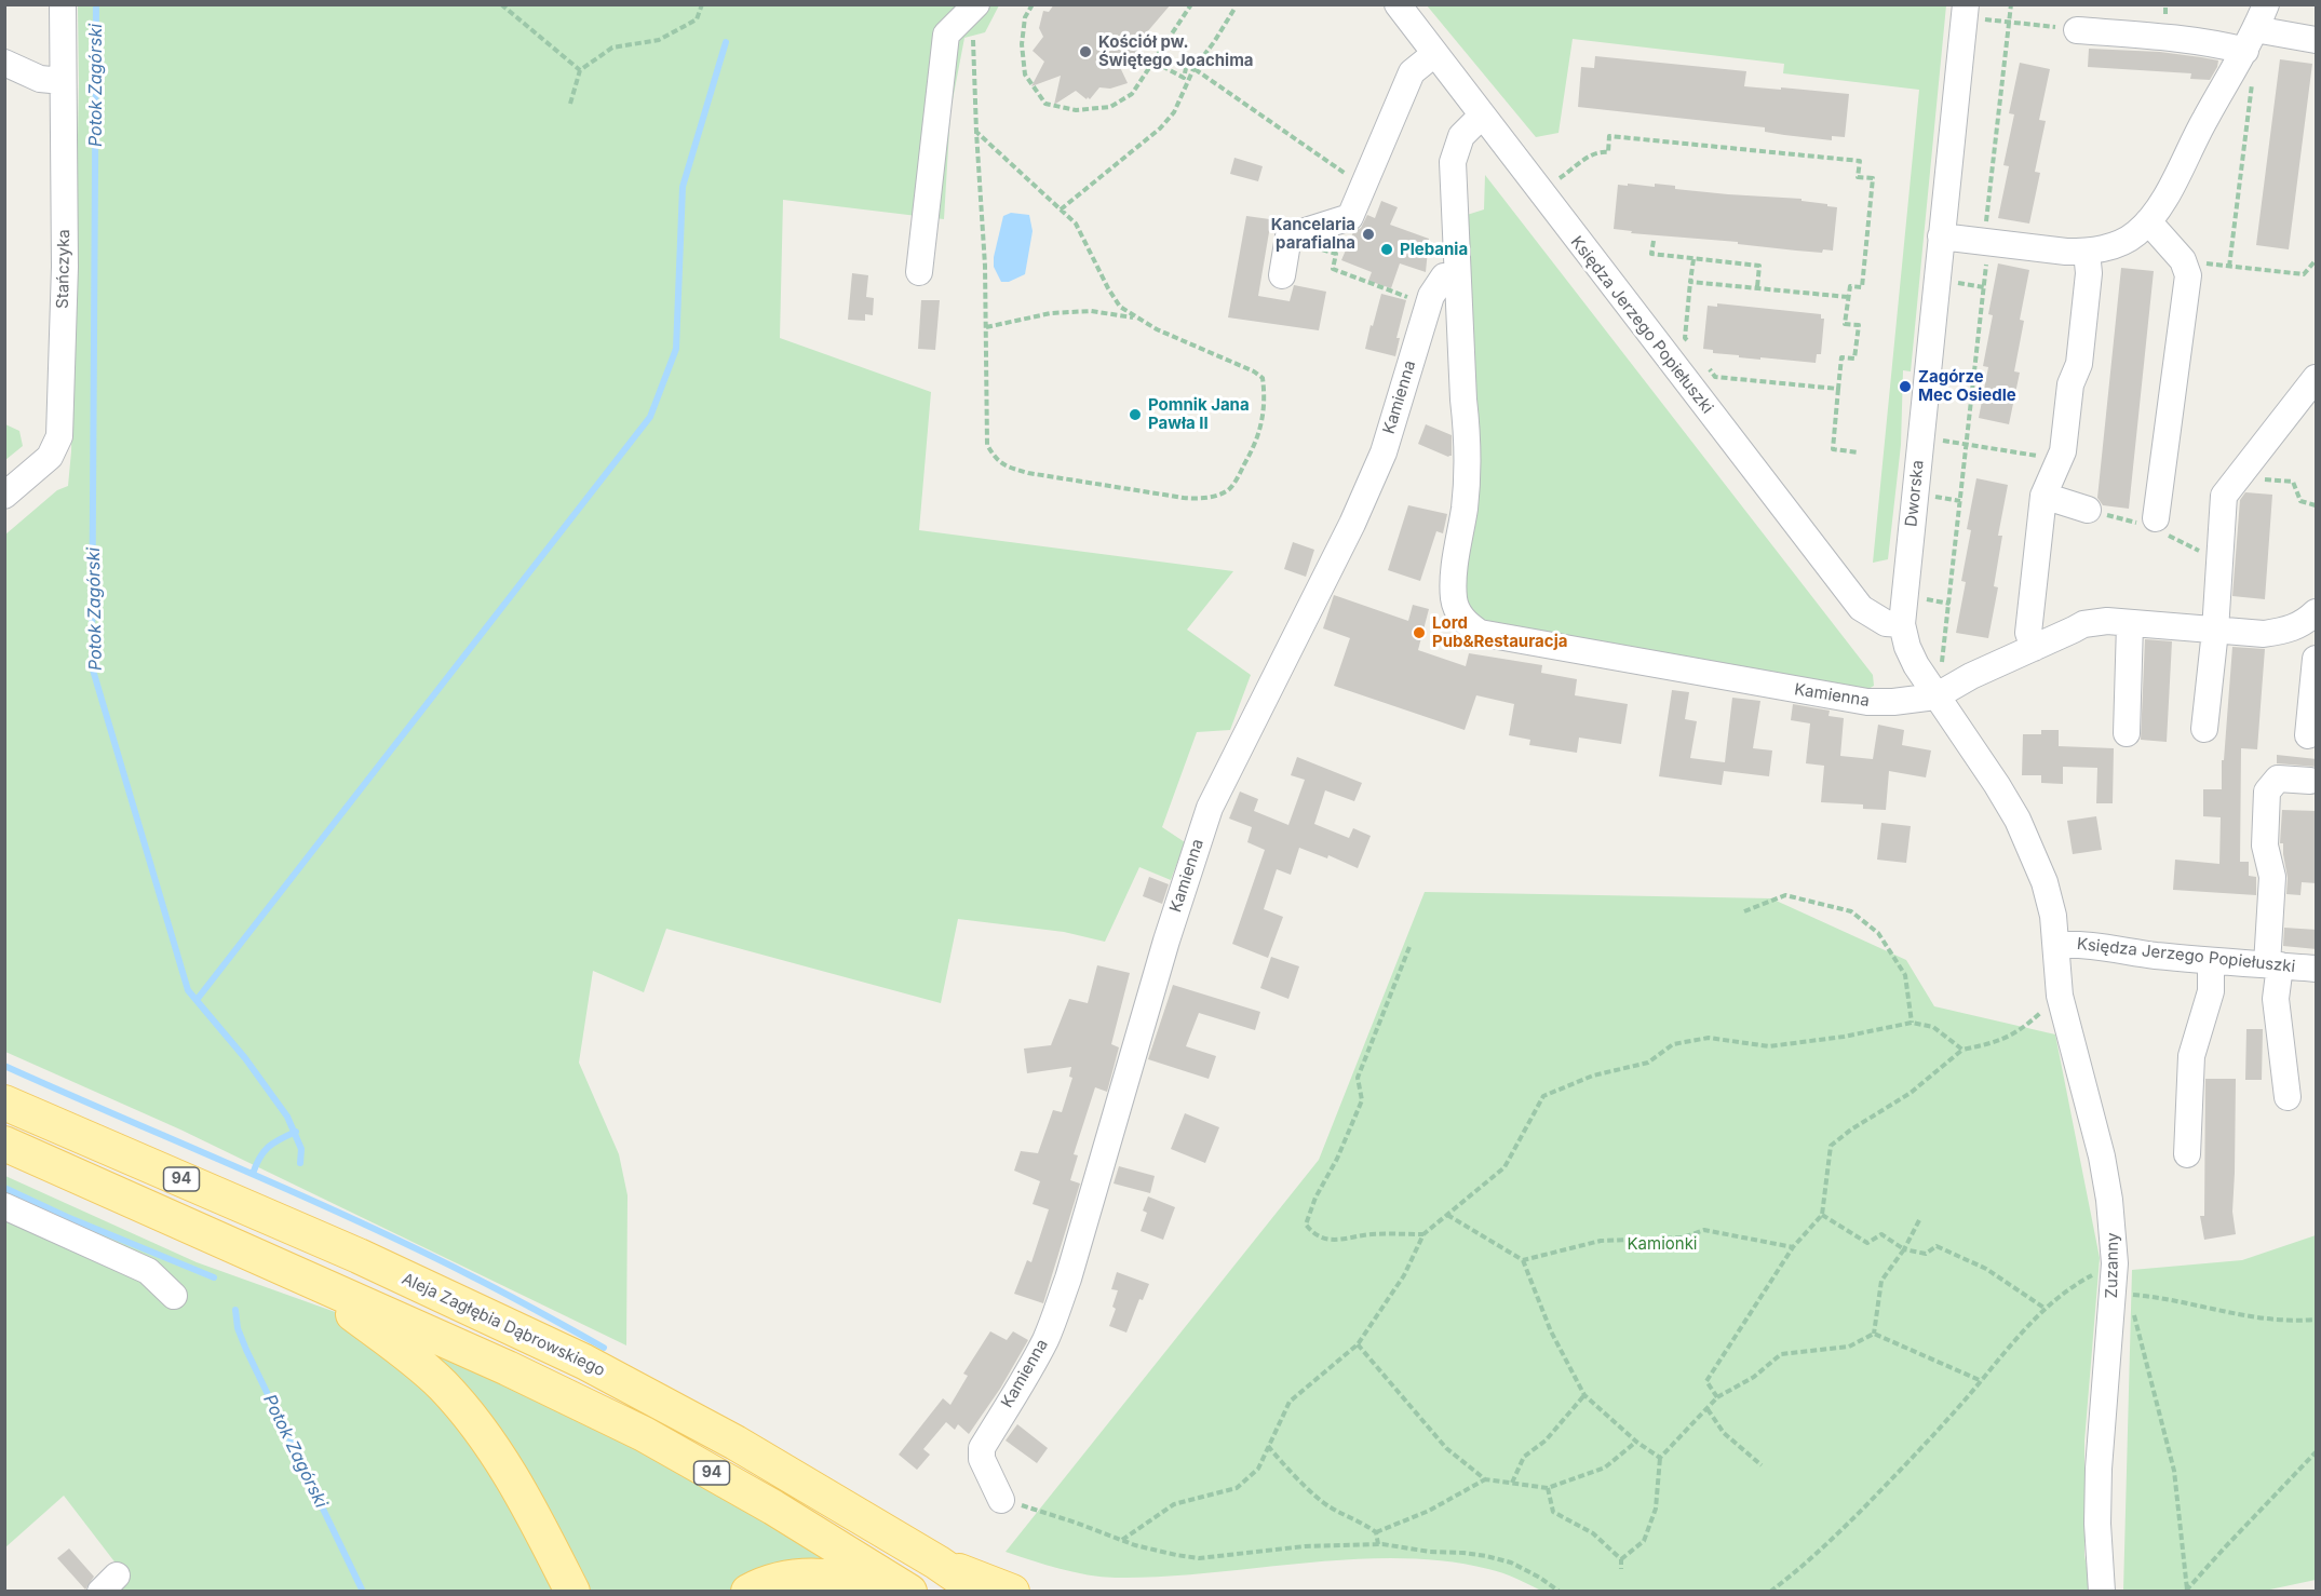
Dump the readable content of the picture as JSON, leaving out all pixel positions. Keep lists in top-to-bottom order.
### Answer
{
  "streets": {
    "main road": ["94", "Aleja Zagłębia Dąbrowskiego"],
    "street": [
      "Stańczyka",
      "Księdza Jerzego Popiełuszki",
      "Kamienna",
      "Dworska",
      "Zuzanny"
    ]
  },
  "crossings": [
    ["Księdza Jerzego Popiełuszki", "Kamienna"],
    ["Księdza Jerzego Popiełuszki", "Dworska"],
    ["Księdza Jerzego Popiełuszki", "Zuzanny"],
    ["Kamienna", "Dworska"],
    ["Dworska", "Zuzanny"]
  ],
  "water": ["Potok Zagórski"],
  "parks": ["Kamionki"],
  "places": [
    "Kościół pw. Świętego Joachima",
    "Kancelaria parafialna",
    "Plebania",
    "Zagórze Mec Osiedle",
    "Pomnik Jana Pawła II",
    "Lord Pub&Restauracja"
  ]
}
